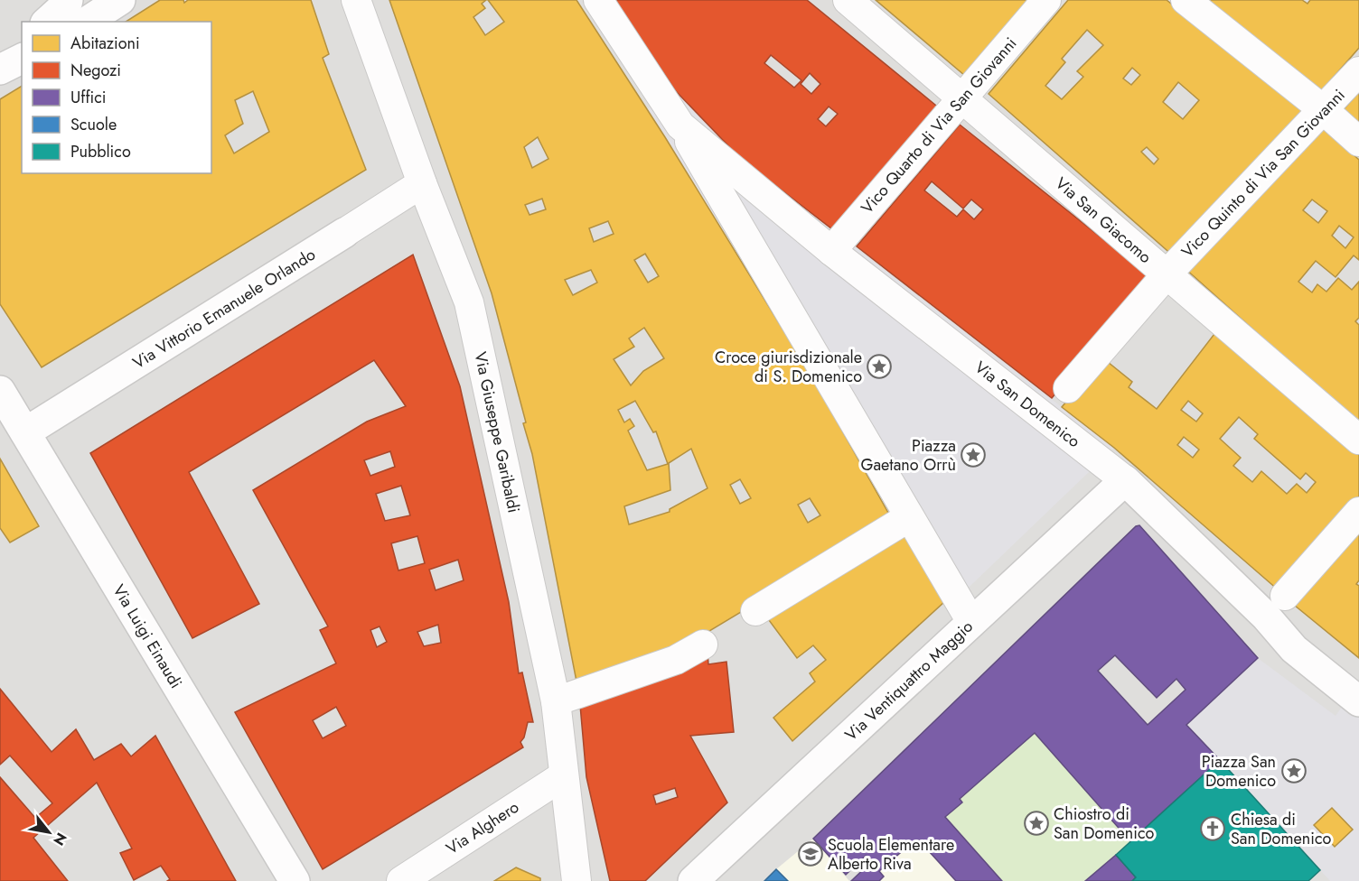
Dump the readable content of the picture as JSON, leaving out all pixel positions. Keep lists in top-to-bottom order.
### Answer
{
  "streets": {
    "street": [
      "Vico Quarto di Via San Giovanni",
      "Vico Quinto di Via San Giovanni",
      "Via San Giacomo",
      "Via Vittorio Emanuele Orlando",
      "Via San Domenico",
      "Via Giuseppe Garibaldi",
      "Via Luigi Einaudi",
      "Via Ventiquattro Maggio",
      "Via Alghero"
    ]
  },
  "crossings": [
    ["Vico Quarto di Via San Giovanni", "Via San Giacomo"],
    ["Vico Quarto di Via San Giovanni", "Via San Domenico"],
    ["Vico Quinto di Via San Giovanni", "Via San Giacomo"],
    ["Vico Quinto di Via San Giovanni", "Via San Domenico"],
    ["Via Vittorio Emanuele Orlando", "Via Giuseppe Garibaldi"],
    ["Via Vittorio Emanuele Orlando", "Via Luigi Einaudi"],
    ["Via San Domenico", "Via Ventiquattro Maggio"],
    ["Via Giuseppe Garibaldi", "Via Alghero"]
  ],
  "places": {
    "place": [
      "Croce giurisdizionale di S. Domenico",
      "Piazza Gaetano Orrù",
      "Piazza San Domenico",
      "Chiostro di San Domenico"
    ],
    "church": ["Chiesa di San Domenico"],
    "school or university": ["Scuola Elementare Alberto Riva"]
  },
  "legend": [
    "Abitazioni",
    "Negozi",
    "Uffici",
    "Scuole",
    "Pubblico"
  ],
  "north": "bottom right"
}
